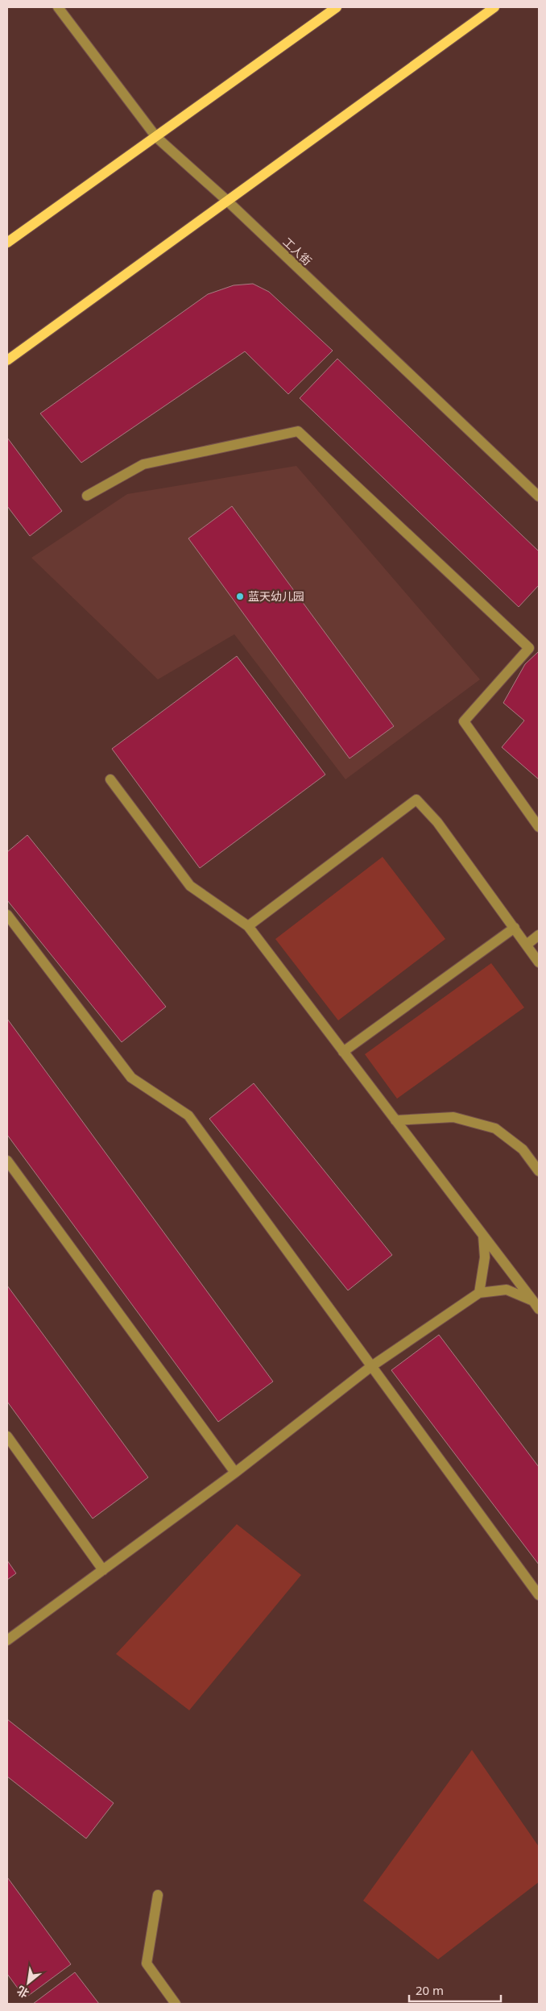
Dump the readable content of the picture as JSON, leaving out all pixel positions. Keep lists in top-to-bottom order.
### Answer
{
  "streets": {
    "street": ["工人街"]
  },
  "places": ["蓝天幼儿园"],
  "scale_bar": "20 m",
  "north": "bottom left"
}
